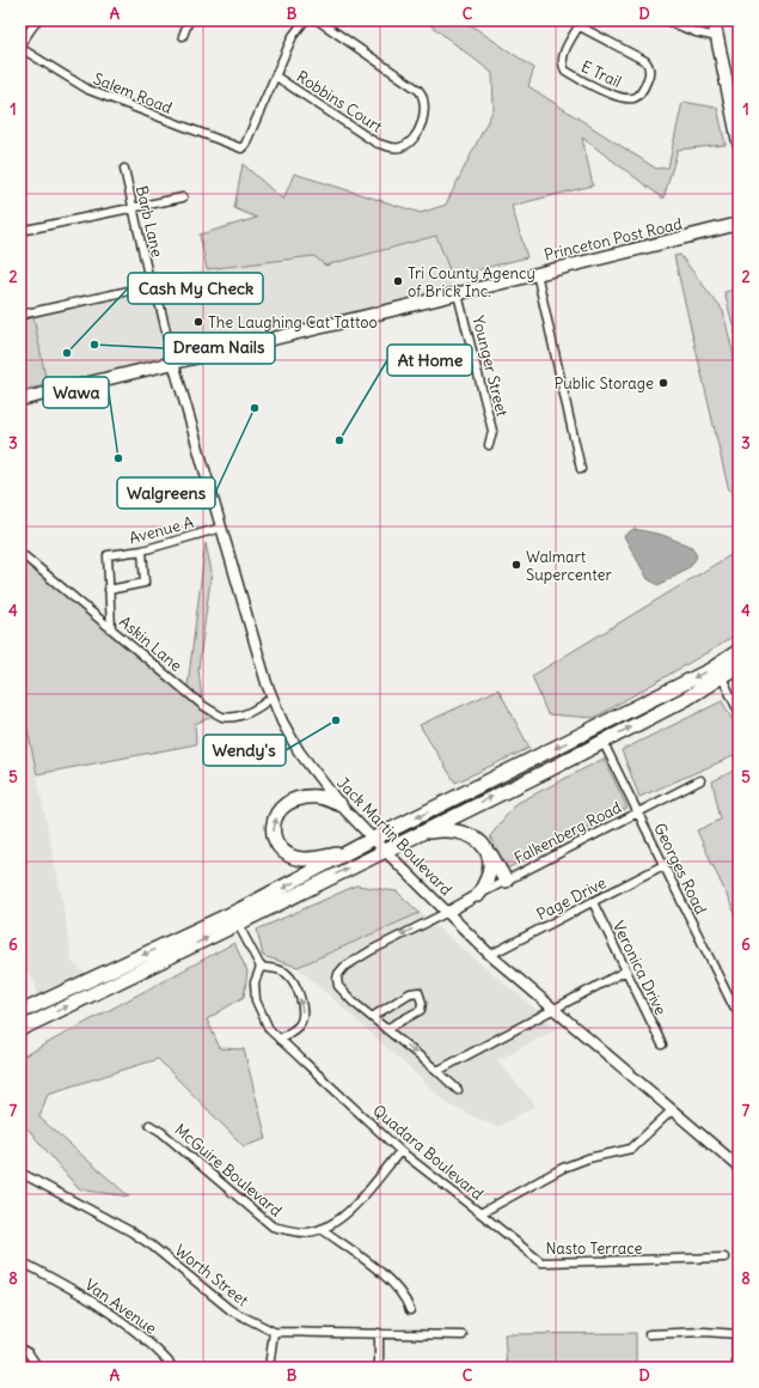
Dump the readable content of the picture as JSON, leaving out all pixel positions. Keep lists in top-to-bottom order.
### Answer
{
  "streets": {
    "main road": ["Princeton Post Road"],
    "street": [
      "E Trail",
      "Salem Road",
      "Robbins Court",
      "Barb Lane",
      "Younger Street",
      "Avenue A",
      "Askin Lane",
      "Falkenberg Road",
      "Jack Martin Boulevard",
      "Georges Road",
      "Page Drive",
      "Veronica Drive",
      "Quadara Boulevard",
      "McGuire Boulevard",
      "Nasto Terrace",
      "Worth Street",
      "Van Avenue"
    ]
  },
  "crossings": [
    ["Salem Road", "Robbins Court"],
    ["Barb Lane", "Princeton Post Road"],
    ["Barb Lane", "Jack Martin Boulevard"],
    ["Princeton Post Road", "Younger Street"],
    ["Princeton Post Road", "Jack Martin Boulevard"],
    ["Avenue A", "Jack Martin Boulevard"],
    ["Askin Lane", "Jack Martin Boulevard"],
    ["Falkenberg Road", "Jack Martin Boulevard"],
    ["Falkenberg Road", "Georges Road"],
    ["Jack Martin Boulevard", "Page Drive"],
    ["Jack Martin Boulevard", "Quadara Boulevard"],
    ["Georges Road", "Page Drive"],
    ["Page Drive", "Veronica Drive"],
    ["Quadara Boulevard", "McGuire Boulevard"],
    ["Quadara Boulevard", "Nasto Terrace"]
  ],
  "places": [
    "Tri County Agency of Brick Inc.",
    "The Laughing Cat Tattoo",
    "Dream Nails",
    "Cash My Check",
    "Public Storage",
    "Walgreens",
    "At Home",
    "Wawa",
    "Walmart Supercenter",
    "Wendy's"
  ],
  "grid": {
    "columns": [
      "A",
      "B",
      "C",
      "D"
    ],
    "rows": [
      "1",
      "2",
      "3",
      "4",
      "5",
      "6",
      "7",
      "8"
    ]
  }
}
